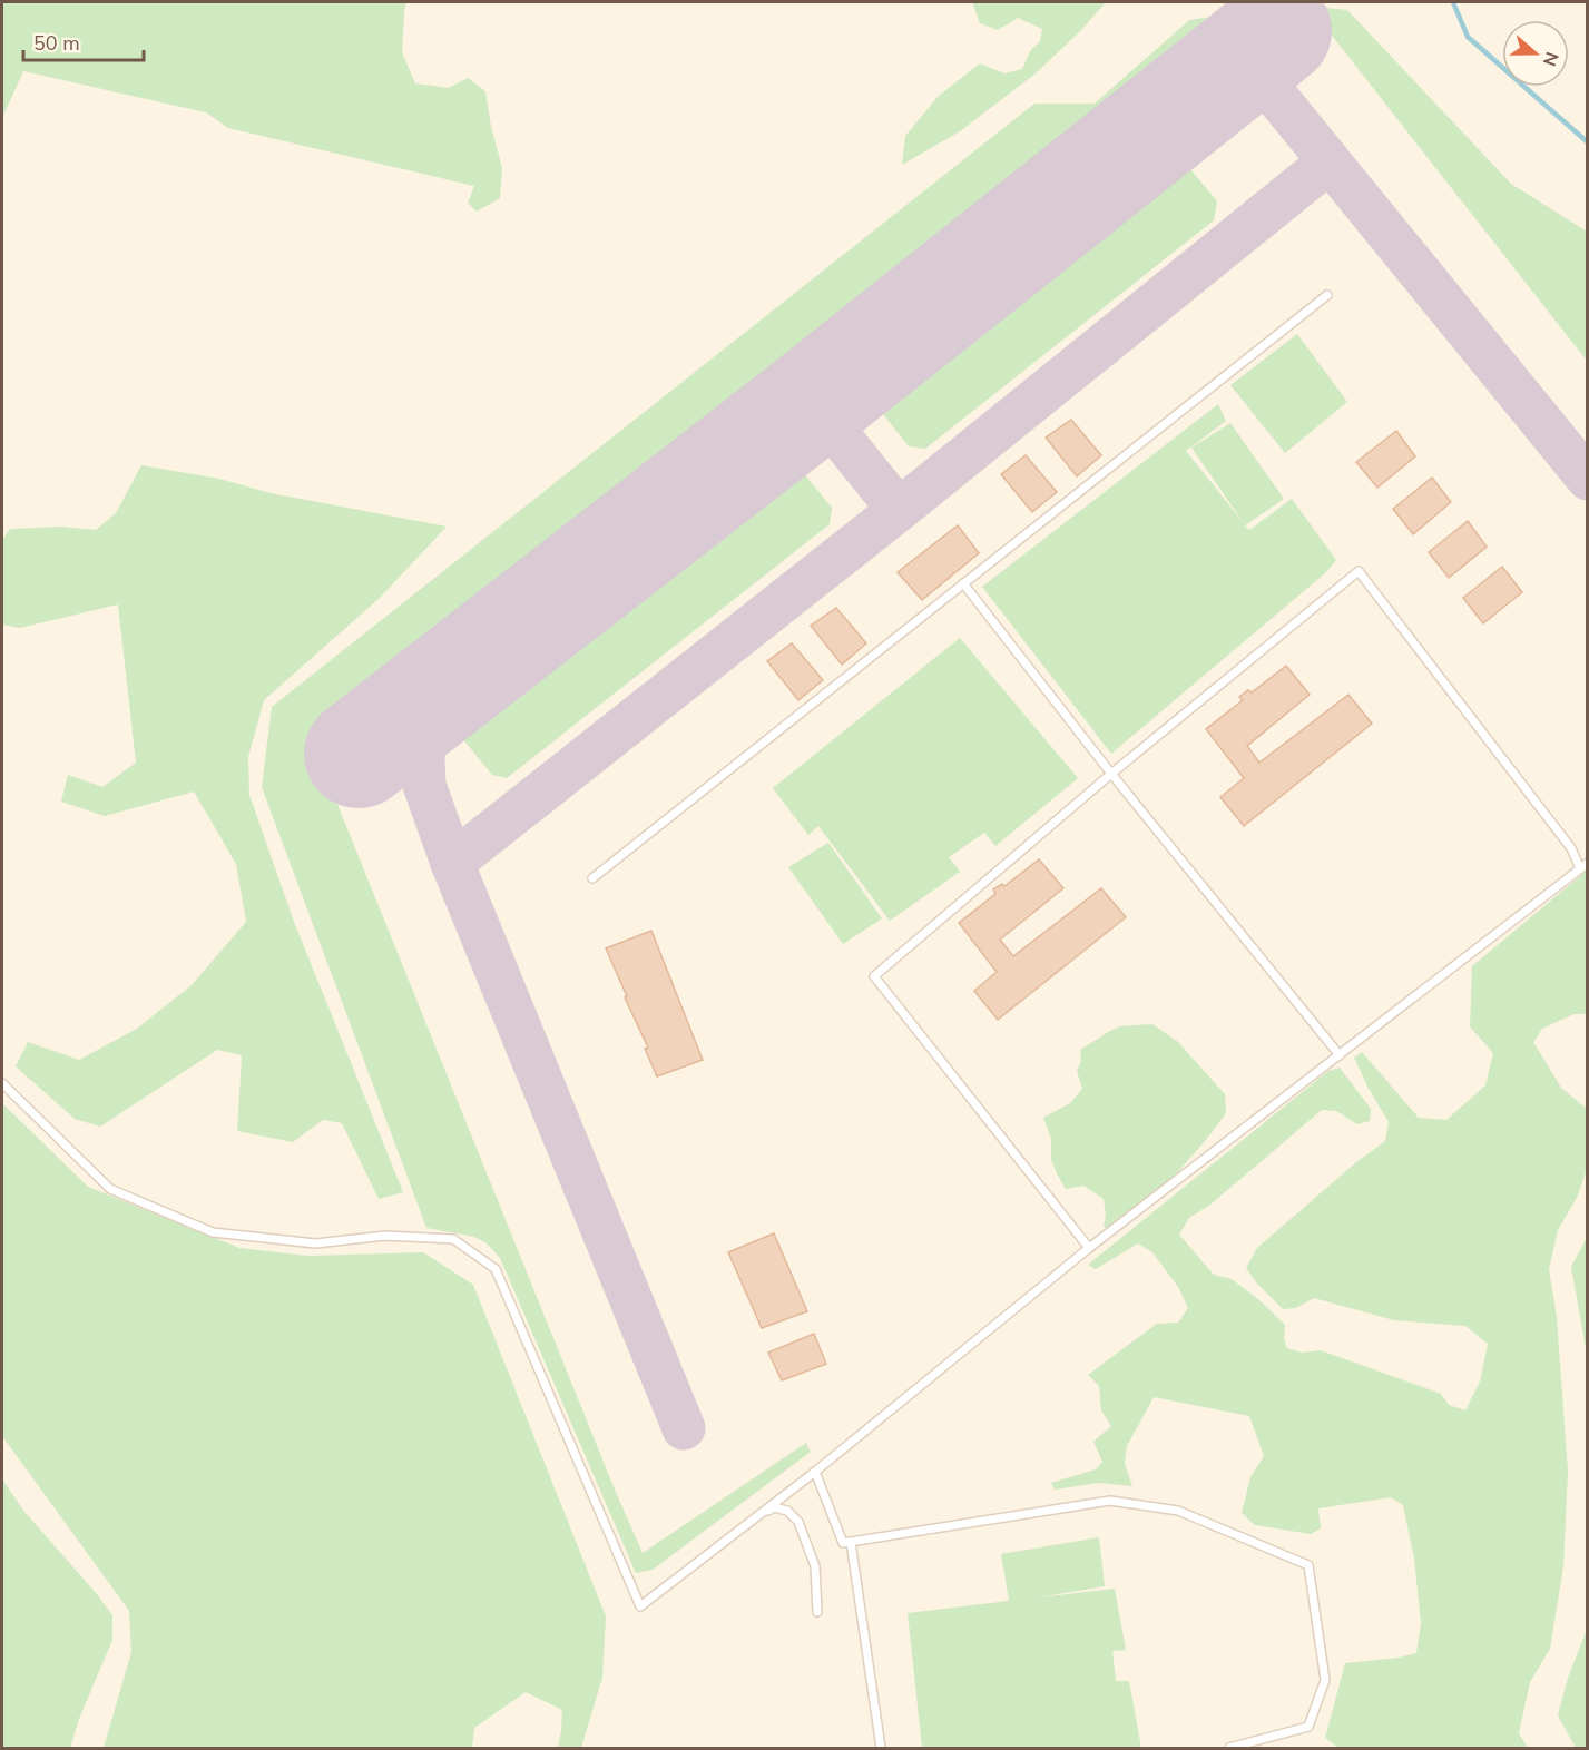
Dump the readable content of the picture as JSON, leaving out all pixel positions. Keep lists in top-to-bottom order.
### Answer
{
  "scale_bar": "50 m",
  "north": "right"
}
